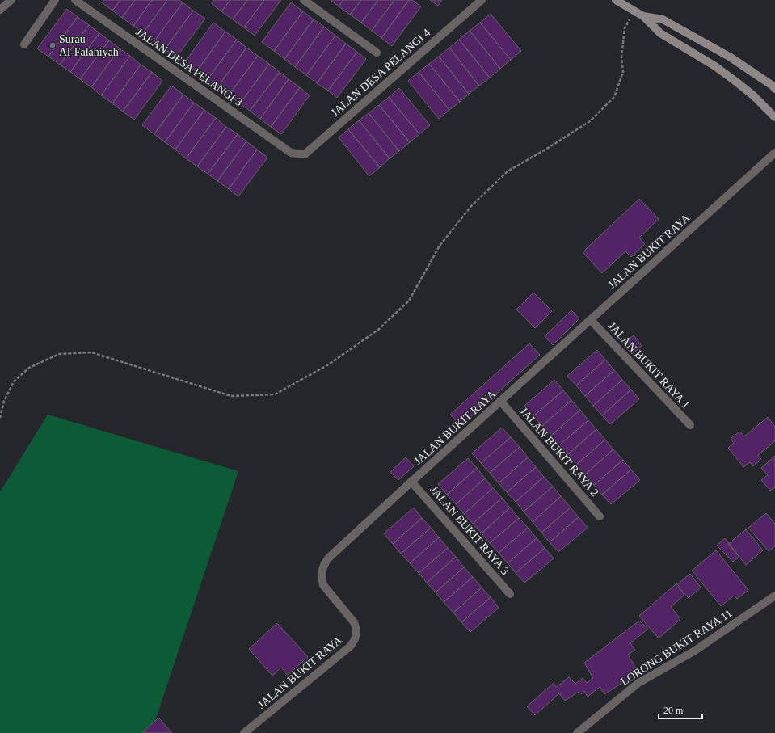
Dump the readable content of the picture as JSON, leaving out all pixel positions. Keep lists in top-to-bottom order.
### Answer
{
  "streets": {
    "street": [
      "JALAN DESA PELANGI 3",
      "JALAN DESA PELANGI 4",
      "JALAN BUKIT RAYA",
      "JALAN BUKIT RAYA 1",
      "JALAN BUKIT RAYA 2",
      "JALAN BUKIT RAYA 3",
      "LORONG BUKIT RAYA 11"
    ]
  },
  "crossings": [
    ["JALAN DESA PELANGI 3", "JALAN DESA PELANGI 4"],
    ["JALAN BUKIT RAYA", "JALAN BUKIT RAYA 1"],
    ["JALAN BUKIT RAYA", "JALAN BUKIT RAYA 2"],
    ["JALAN BUKIT RAYA", "JALAN BUKIT RAYA 3"]
  ],
  "places": ["Surau Al-Falahiyah"],
  "scale_bar": "20 m"
}
